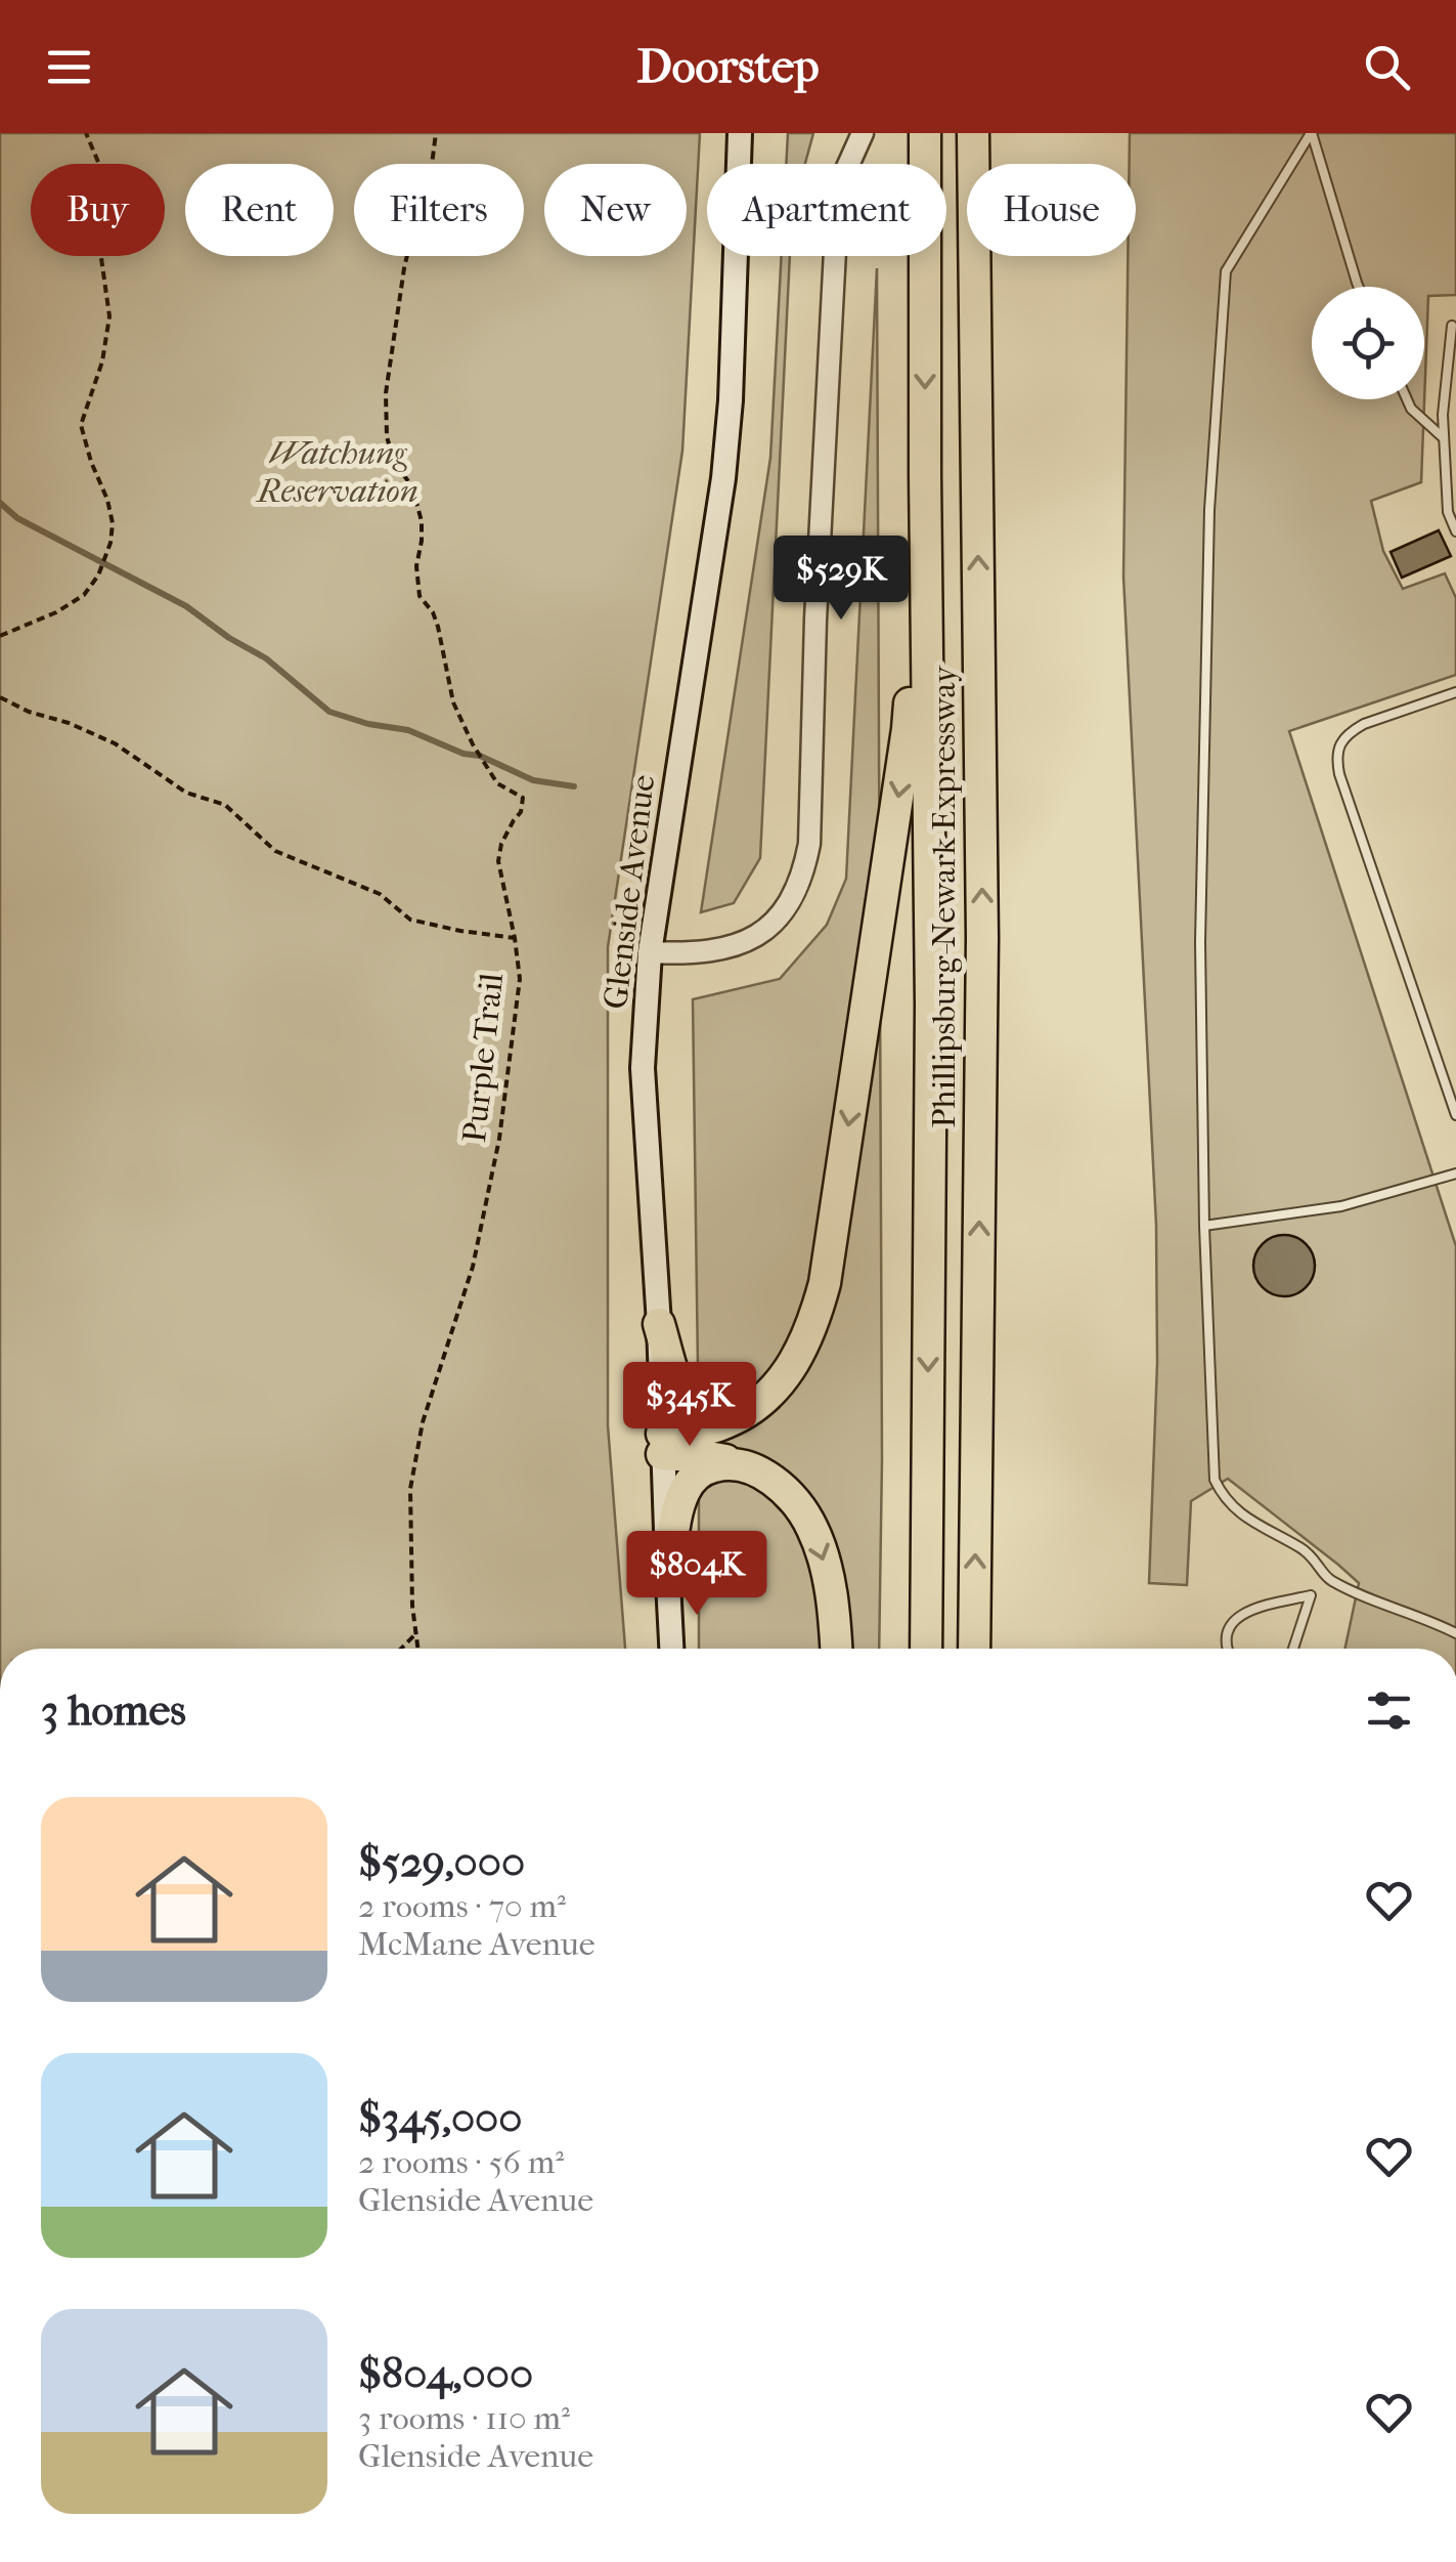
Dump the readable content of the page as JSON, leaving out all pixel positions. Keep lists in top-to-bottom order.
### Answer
{
  "streets": {
    "highway": ["Phillipsburg-Newark Expressway"],
    "main road": ["Glenside Avenue"],
    "path": ["Purple Trail"]
  },
  "parks": ["Watchung Reservation"],
  "page": {
    "header": "Doorstep",
    "chip": [
      "Buy",
      "Rent",
      "Filters",
      "New",
      "Apartment",
      "House"
    ],
    "price": ["$529K", "$345K", "$804K"],
    "heading": "3 homes",
    "list": [
      {
        "name": "$529,000",
        "note": "2 rooms · 70 m² · McMane Avenue"
      },
      {
        "name": "$345,000",
        "note": "2 rooms · 56 m² · Glenside Avenue"
      },
      {
        "name": "$804,000",
        "note": "3 rooms · 110 m² · Glenside Avenue"
      }
    ]
  }
}
